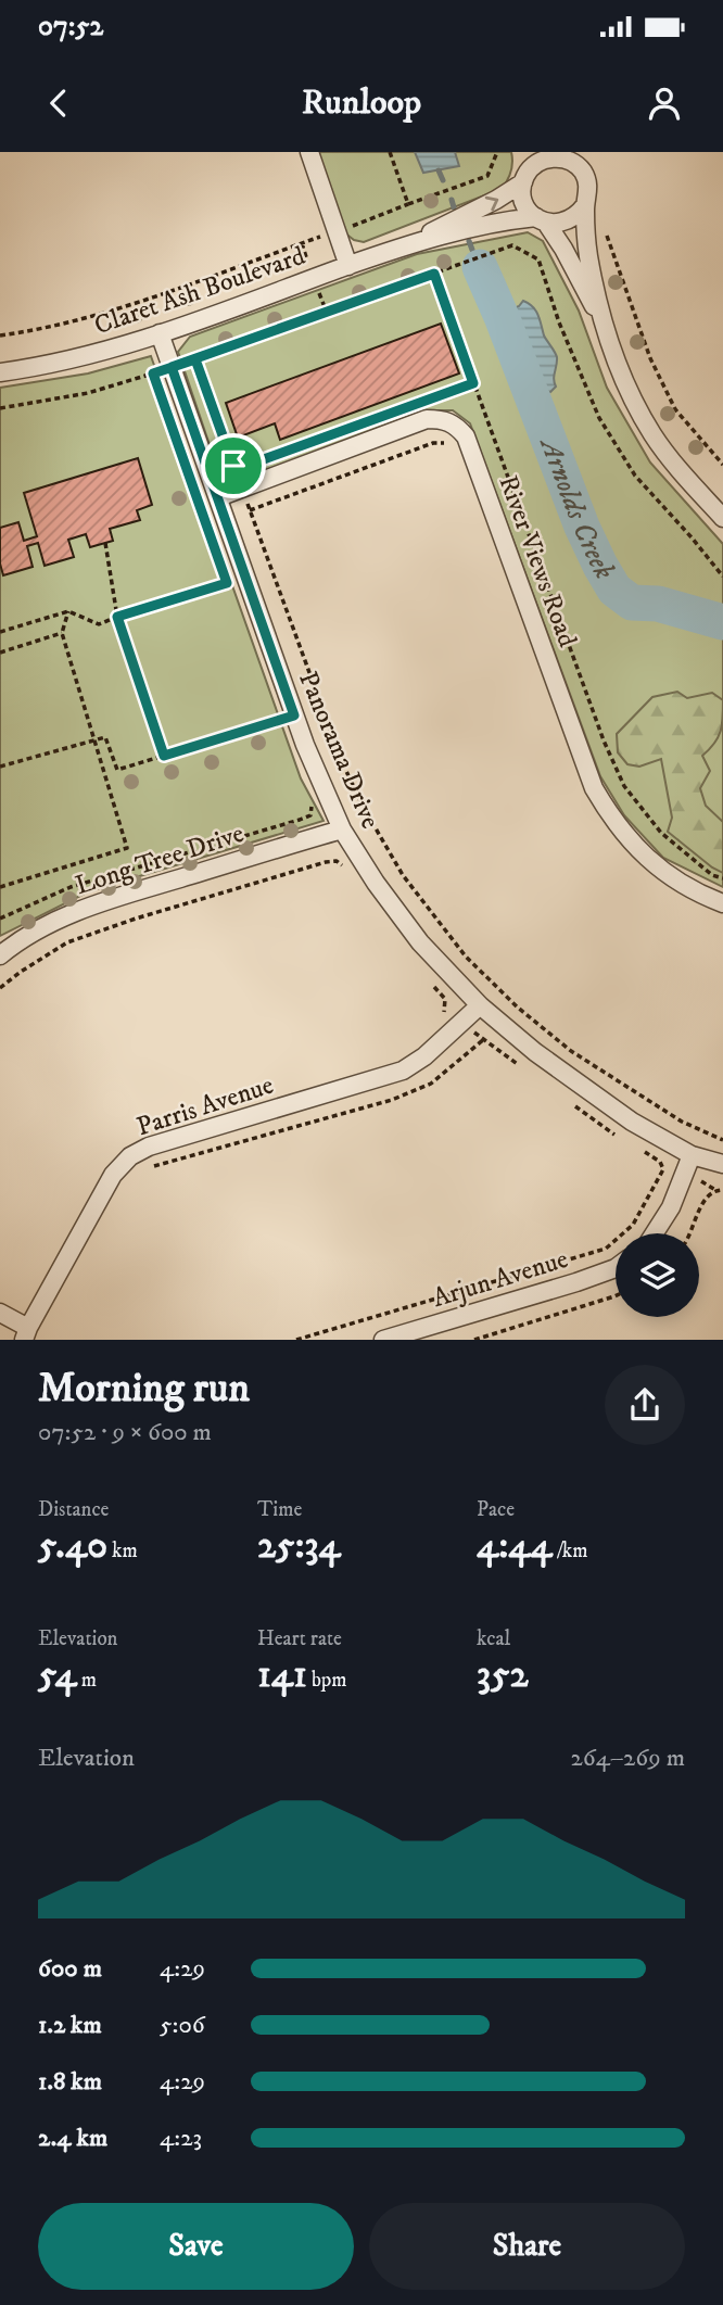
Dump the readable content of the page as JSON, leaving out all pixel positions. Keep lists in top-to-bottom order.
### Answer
{
  "streets": {
    "street": [
      "Claret Ash Boulevard",
      "River Views Road",
      "Panorama Drive",
      "Long Tree Drive",
      "Parris Avenue",
      "Arjun Avenue"
    ]
  },
  "crossings": [
    ["Claret Ash Boulevard", "Panorama Drive"],
    ["River Views Road", "Panorama Drive"],
    ["Panorama Drive", "Long Tree Drive"],
    ["Panorama Drive", "Parris Avenue"]
  ],
  "water": ["Arnolds Creek"],
  "page": {
    "status": "07:52",
    "header": "Runloop",
    "heading": ["Morning run", "07:52 · 9 × 600 m"],
    "stats": [
      ["Distance", "5.40 km"],
      ["Time", "25:34"],
      ["Pace", "4:44 /km"],
      ["Elevation", "54 m"],
      ["Heart rate", "141 bpm"],
      ["kcal", "352"]
    ],
    "chart": ["Elevation", "264–269 m"],
    "list": [
      {
        "name": "600 m",
        "note": "4:29"
      },
      {
        "name": "1.2 km",
        "note": "5:06"
      },
      {
        "name": "1.8 km",
        "note": "4:29"
      },
      {
        "name": "2.4 km",
        "note": "4:23"
      }
    ],
    "buttons": ["Save", "Share"]
  }
}
